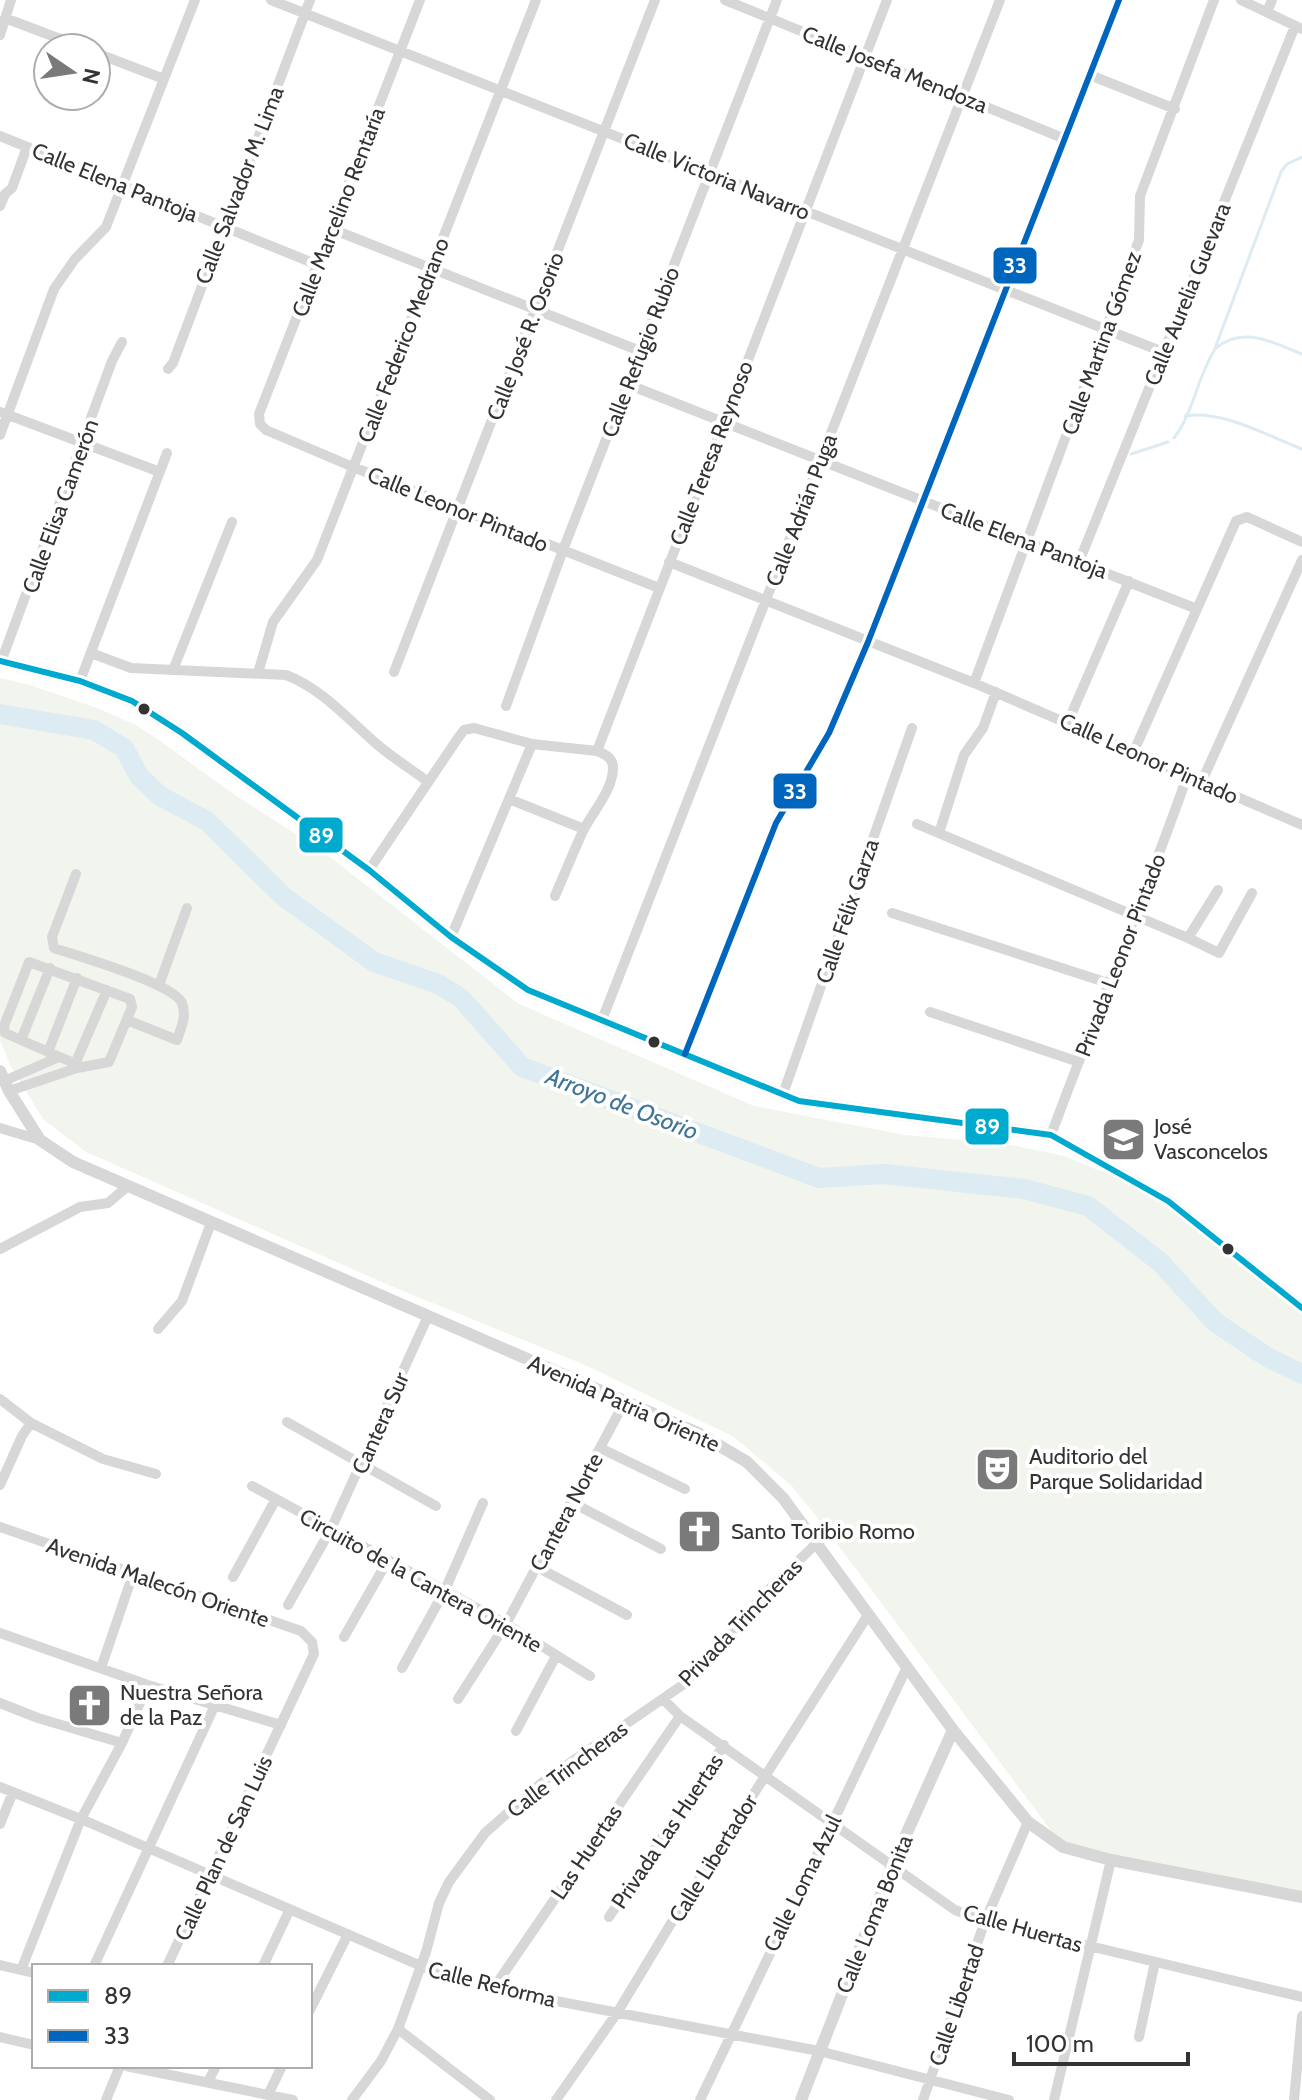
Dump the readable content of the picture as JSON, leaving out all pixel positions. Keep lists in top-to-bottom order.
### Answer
{
  "streets": {
    "street": [
      "Calle Josefa Mendoza",
      "Calle Victoria Navarro",
      "Calle Elena Pantoja",
      "Calle Salvador M. Lima",
      "Calle Marcelino Rentaría",
      "Calle Aurelia Guevara",
      "Calle José R. Osorio",
      "Calle Federico Medrano",
      "Calle Martina Gómez",
      "Calle Refugio Rubio",
      "Calle Teresa Reynoso",
      "Calle Elisa Camerón",
      "Calle Leonor Pintado",
      "Calle Adrián Puga",
      "Calle Félix Garza",
      "Privada Leonor Pintado",
      "Avenida Patria Oriente",
      "Cantera Sur",
      "Cantera Norte",
      "Circuito de la Cantera Oriente",
      "Avenida Malecón Oriente",
      "Privada Trincheras",
      "Calle Trincheras",
      "Privada Las Huertas",
      "Calle Plan de San Luis",
      "Las Huertas",
      "Calle Libertador",
      "Calle Loma Azul",
      "Calle Loma Bonita",
      "Calle Huertas",
      "Calle Reforma",
      "Calle Libertad"
    ]
  },
  "crossings": [
    ["Calle Josefa Mendoza", "Calle Refugio Rubio"],
    ["Calle Josefa Mendoza", "Calle Teresa Reynoso"],
    ["Calle Josefa Mendoza", "Calle Adrián Puga"],
    ["Calle Victoria Navarro", "Calle Salvador M. Lima"],
    ["Calle Victoria Navarro", "Calle Marcelino Rentaría"],
    ["Calle Victoria Navarro", "Calle Aurelia Guevara"],
    ["Calle Victoria Navarro", "Calle José R. Osorio"],
    ["Calle Victoria Navarro", "Calle Federico Medrano"],
    ["Calle Victoria Navarro", "Calle Martina Gómez"],
    ["Calle Victoria Navarro", "Calle Refugio Rubio"],
    ["Calle Victoria Navarro", "Calle Teresa Reynoso"],
    ["Calle Victoria Navarro", "Calle Adrián Puga"],
    ["Calle Elena Pantoja", "Calle Salvador M. Lima"],
    ["Calle Elena Pantoja", "Calle Marcelino Rentaría"],
    ["Calle Elena Pantoja", "Calle Aurelia Guevara"],
    ["Calle Elena Pantoja", "Calle Martina Gómez"],
    ["Calle Elena Pantoja", "Calle Refugio Rubio"],
    ["Calle Elena Pantoja", "Calle Teresa Reynoso"],
    ["Calle Elena Pantoja", "Calle Adrián Puga"],
    ["Calle Marcelino Rentaría", "Calle Leonor Pintado"],
    ["Calle José R. Osorio", "Calle Leonor Pintado"],
    ["Calle Federico Medrano", "Calle Leonor Pintado"],
    ["Calle Martina Gómez", "Calle Leonor Pintado"],
    ["Calle Refugio Rubio", "Calle Leonor Pintado"],
    ["Calle Teresa Reynoso", "Calle Leonor Pintado"],
    ["Calle Leonor Pintado", "Calle Adrián Puga"],
    ["Calle Leonor Pintado", "Privada Leonor Pintado"],
    ["Avenida Patria Oriente", "Cantera Sur"],
    ["Avenida Patria Oriente", "Cantera Norte"],
    ["Avenida Patria Oriente", "Privada Trincheras"],
    ["Avenida Patria Oriente", "Calle Libertador"],
    ["Avenida Patria Oriente", "Calle Loma Azul"],
    ["Avenida Patria Oriente", "Calle Loma Bonita"],
    ["Avenida Patria Oriente", "Calle Libertad"],
    ["Cantera Sur", "Circuito de la Cantera Oriente"],
    ["Cantera Norte", "Circuito de la Cantera Oriente"],
    ["Avenida Malecón Oriente", "Calle Plan de San Luis"],
    ["Privada Trincheras", "Calle Trincheras"],
    ["Privada Trincheras", "Calle Huertas"],
    ["Calle Trincheras", "Calle Huertas"],
    ["Calle Trincheras", "Calle Reforma"],
    ["Privada Las Huertas", "Calle Huertas"],
    ["Calle Plan de San Luis", "Calle Reforma"],
    ["Las Huertas", "Calle Huertas"],
    ["Las Huertas", "Calle Reforma"],
    ["Calle Libertador", "Calle Huertas"],
    ["Calle Libertador", "Calle Reforma"],
    ["Calle Loma Azul", "Calle Huertas"],
    ["Calle Loma Azul", "Calle Reforma"],
    ["Calle Loma Bonita", "Calle Huertas"],
    ["Calle Loma Bonita", "Calle Reforma"],
    ["Calle Huertas", "Calle Libertad"],
    ["Calle Reforma", "Calle Libertad"]
  ],
  "water": ["Arroyo de Osorio"],
  "places": {
    "school or university": ["José Vasconcelos"],
    "theatre": ["Auditorio del Parque Solidaridad"],
    "church": ["Santo Toribio Romo", "Nuestra Señora de la Paz"]
  },
  "lines": ["transit line 33", "transit line 89"],
  "legend": ["89", "33"],
  "scale_bar": "100 m",
  "north": "right"
}
